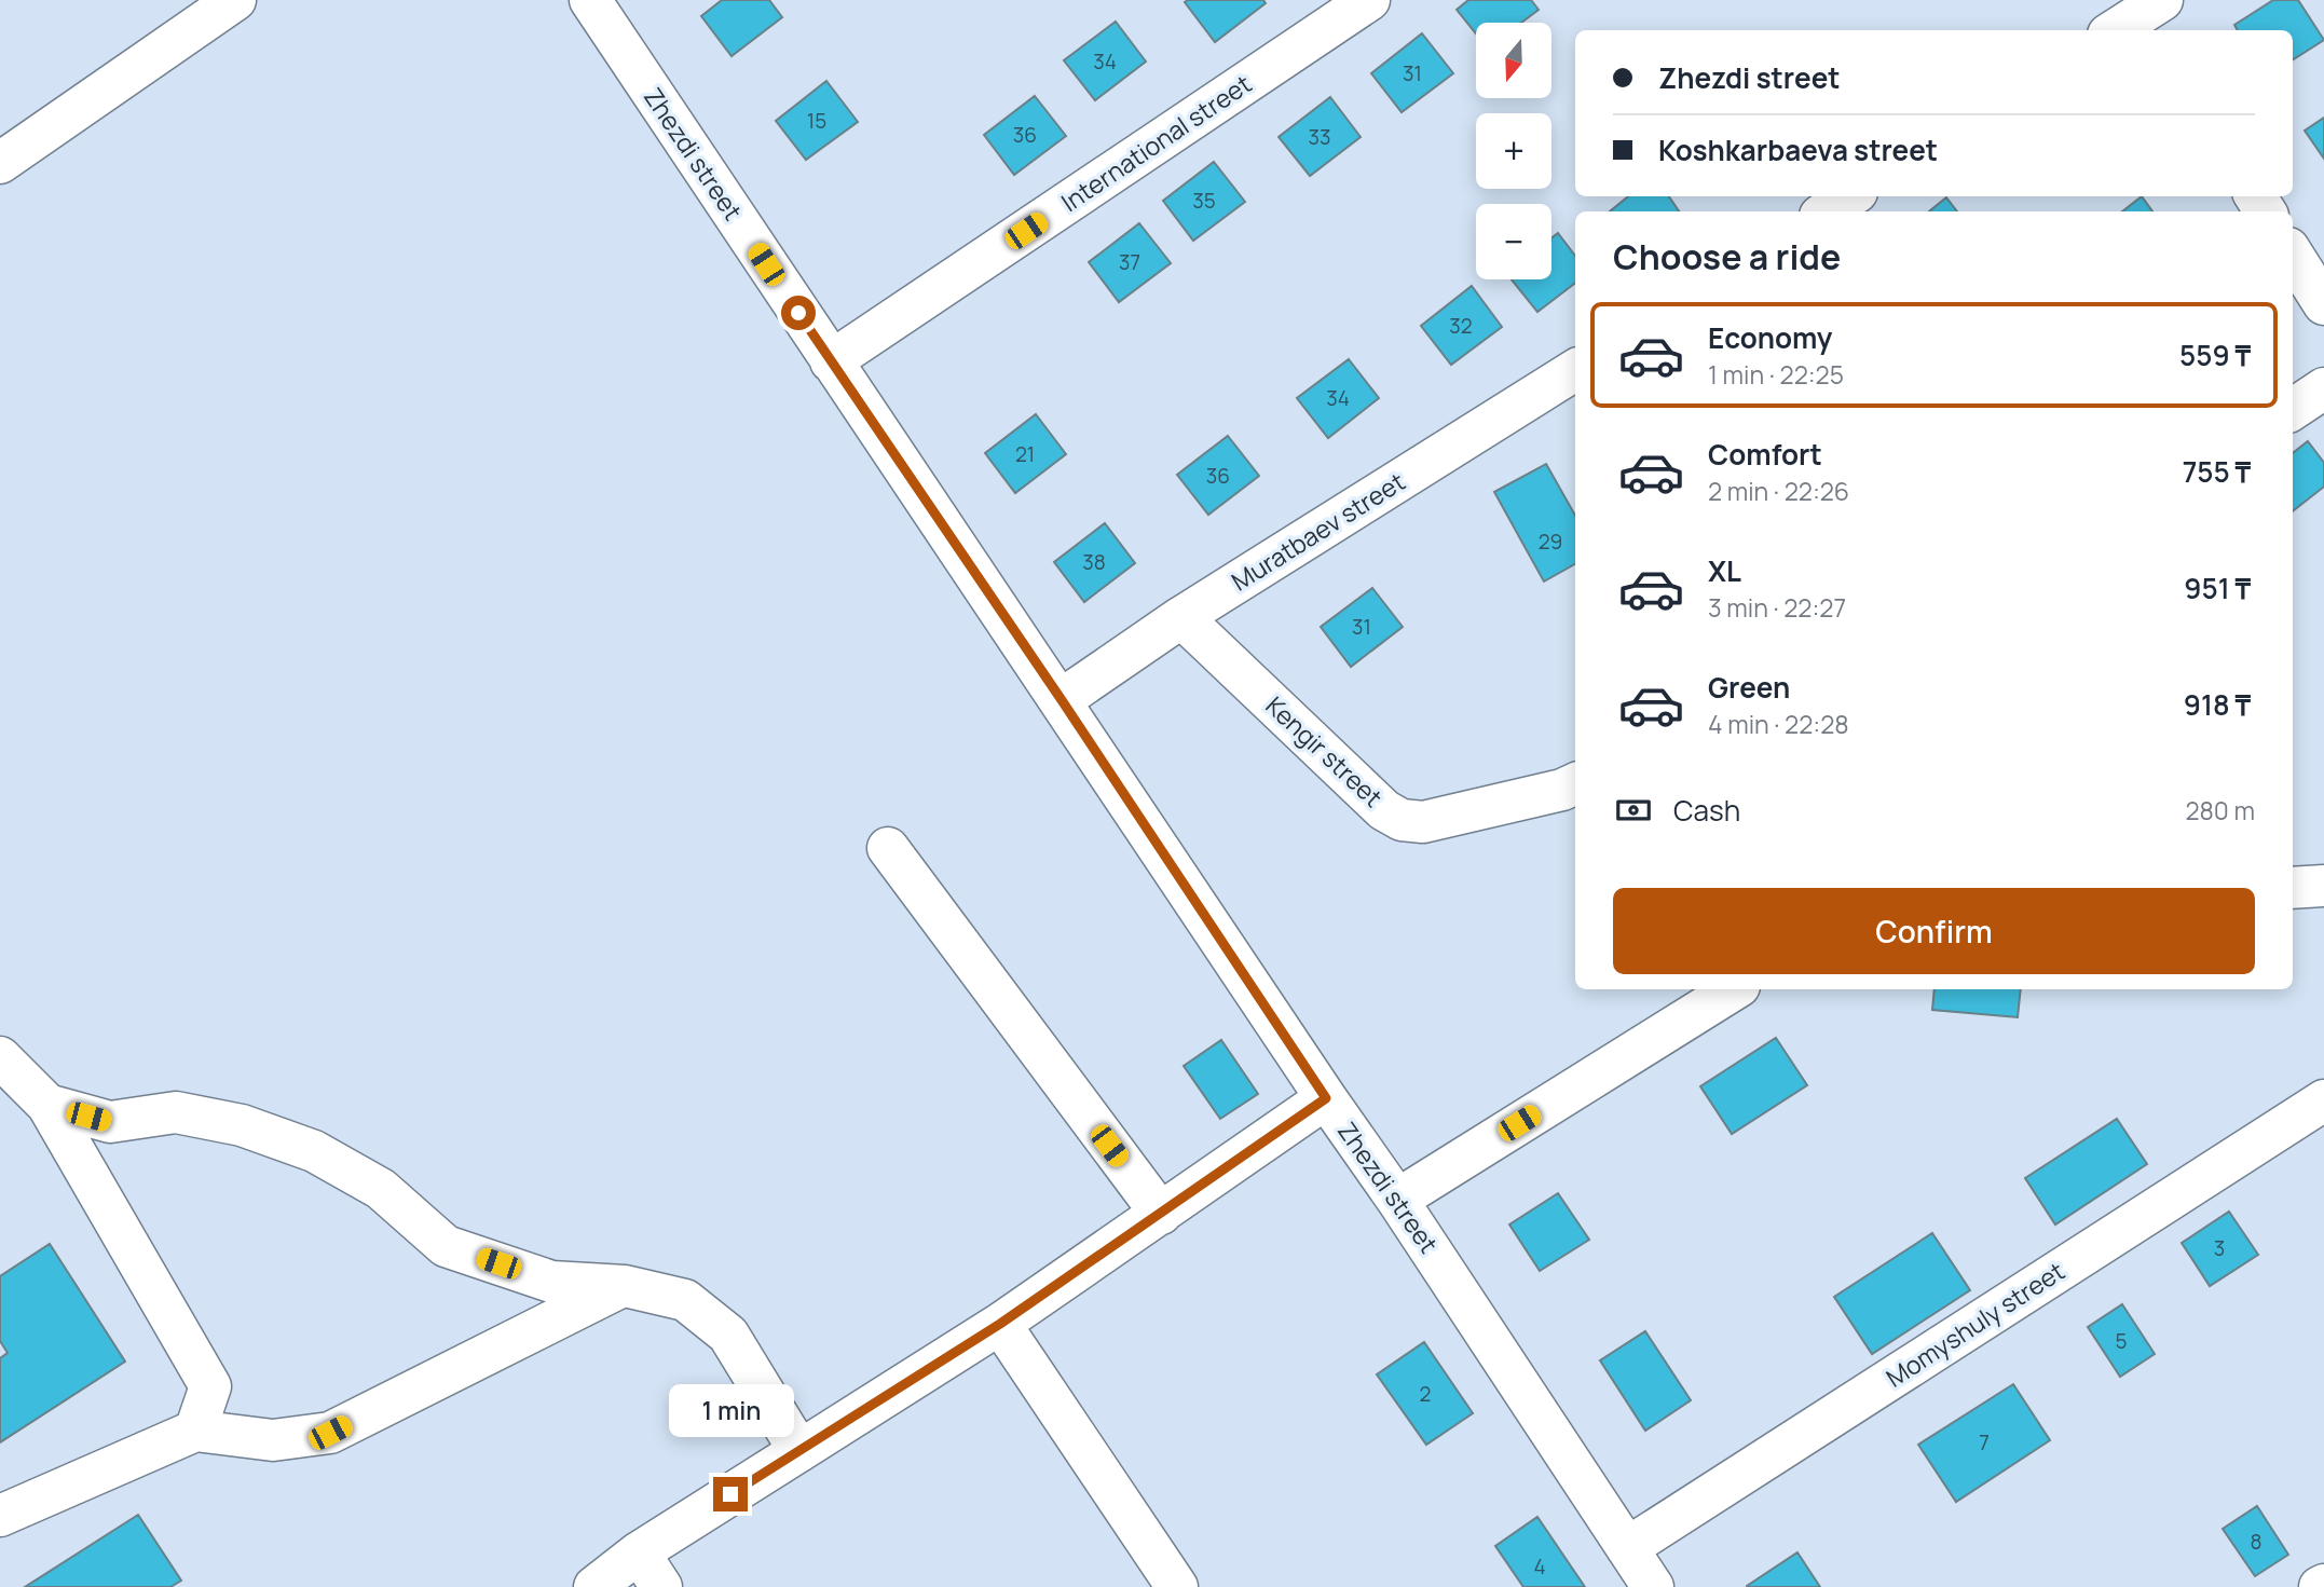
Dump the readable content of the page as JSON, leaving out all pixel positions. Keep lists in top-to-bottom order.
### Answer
{
  "streets": {
    "street": [
      "International street",
      "Zhezdi street",
      "Muratbaev street",
      "Kengir street",
      "Momyshuly street"
    ]
  },
  "crossings": [
    ["International street", "Zhezdi street"],
    ["Zhezdi street", "Muratbaev street"],
    ["Zhezdi street", "Momyshuly street"],
    ["Muratbaev street", "Kengir street"]
  ],
  "house_numbers": [
    "34",
    "31",
    "15",
    "36",
    "33",
    "35",
    "37",
    "32",
    "34",
    "21",
    "36",
    "29",
    "38",
    "31",
    "3",
    "5",
    "2",
    "7",
    "8",
    "4"
  ],
  "north": "bottom",
  "page": {
    "map_buttons": ["+", "−"],
    "banner": ["Zhezdi street", "Koshkarbaeva street"],
    "heading": "Choose a ride",
    "list": [
      {
        "name": "Economy",
        "note": "1 min · 22:25",
        "value": "559 ₸"
      },
      {
        "name": "Comfort",
        "note": "2 min · 22:26",
        "value": "755 ₸"
      },
      {
        "name": "XL",
        "note": "3 min · 22:27",
        "value": "951 ₸"
      },
      {
        "name": "Green",
        "note": "4 min · 22:28",
        "value": "918 ₸"
      }
    ],
    "pay": ["Cash", "280 m"],
    "buttons": "Confirm",
    "bubble": "1 min"
  }
}
